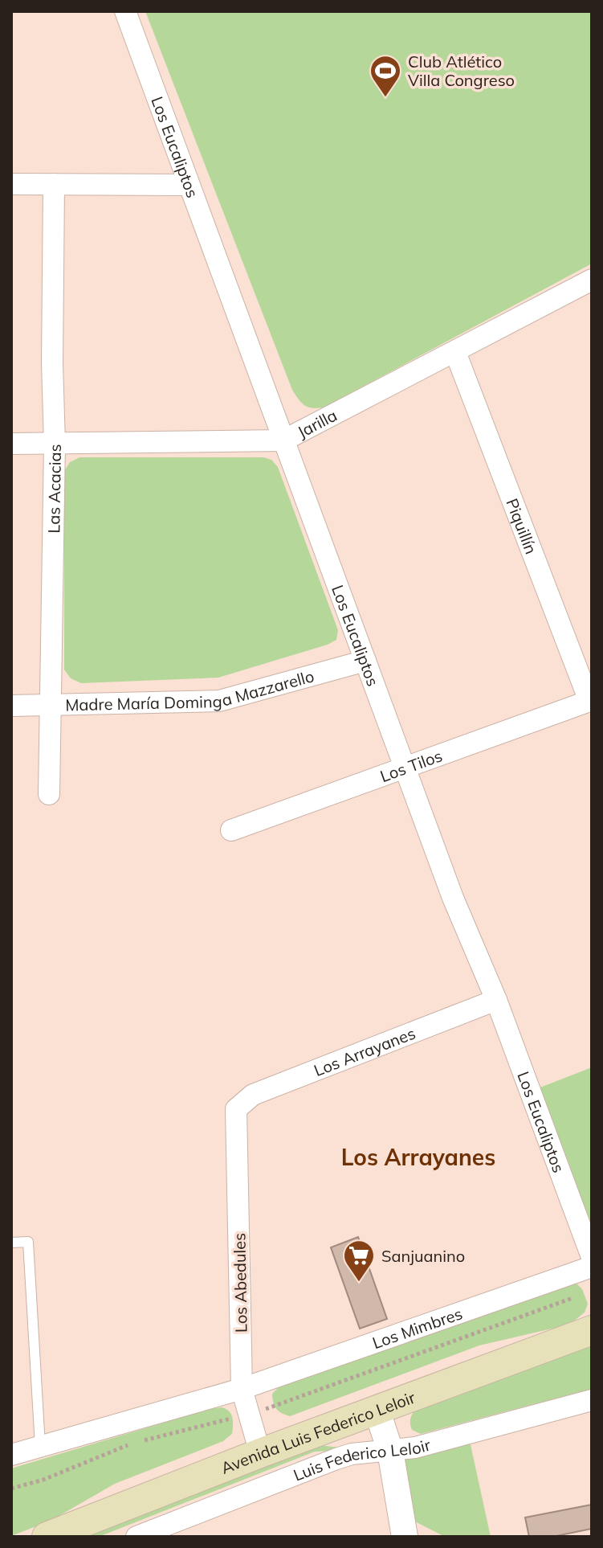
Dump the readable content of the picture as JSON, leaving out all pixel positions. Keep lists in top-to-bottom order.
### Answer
{
  "streets": {
    "main road": ["Avenida Luis Federico Leloir"],
    "street": [
      "Los Eucaliptos",
      "Jarilla",
      "Las Acacias",
      "Piquillín",
      "Madre María Dominga Mazzarello",
      "Los Tilos",
      "Los Arrayanes",
      "Los Abedules",
      "Los Mimbres",
      "Luis Federico Leloir"
    ]
  },
  "crossings": [
    ["Los Eucaliptos", "Jarilla"],
    ["Los Eucaliptos", "Madre María Dominga Mazzarello"],
    ["Los Eucaliptos", "Los Tilos"],
    ["Los Eucaliptos", "Los Arrayanes"],
    ["Jarilla", "Las Acacias"],
    ["Jarilla", "Piquillín"],
    ["Las Acacias", "Madre María Dominga Mazzarello"],
    ["Piquillín", "Los Tilos"],
    ["Los Arrayanes", "Los Abedules"],
    ["Los Abedules", "Los Mimbres"],
    ["Los Abedules", "Avenida Luis Federico Leloir"]
  ],
  "districts": ["Los Arrayanes"],
  "places": {
    "sports": ["Club Atlético Villa Congreso"],
    "supermarket": ["Sanjuanino"]
  }
}
